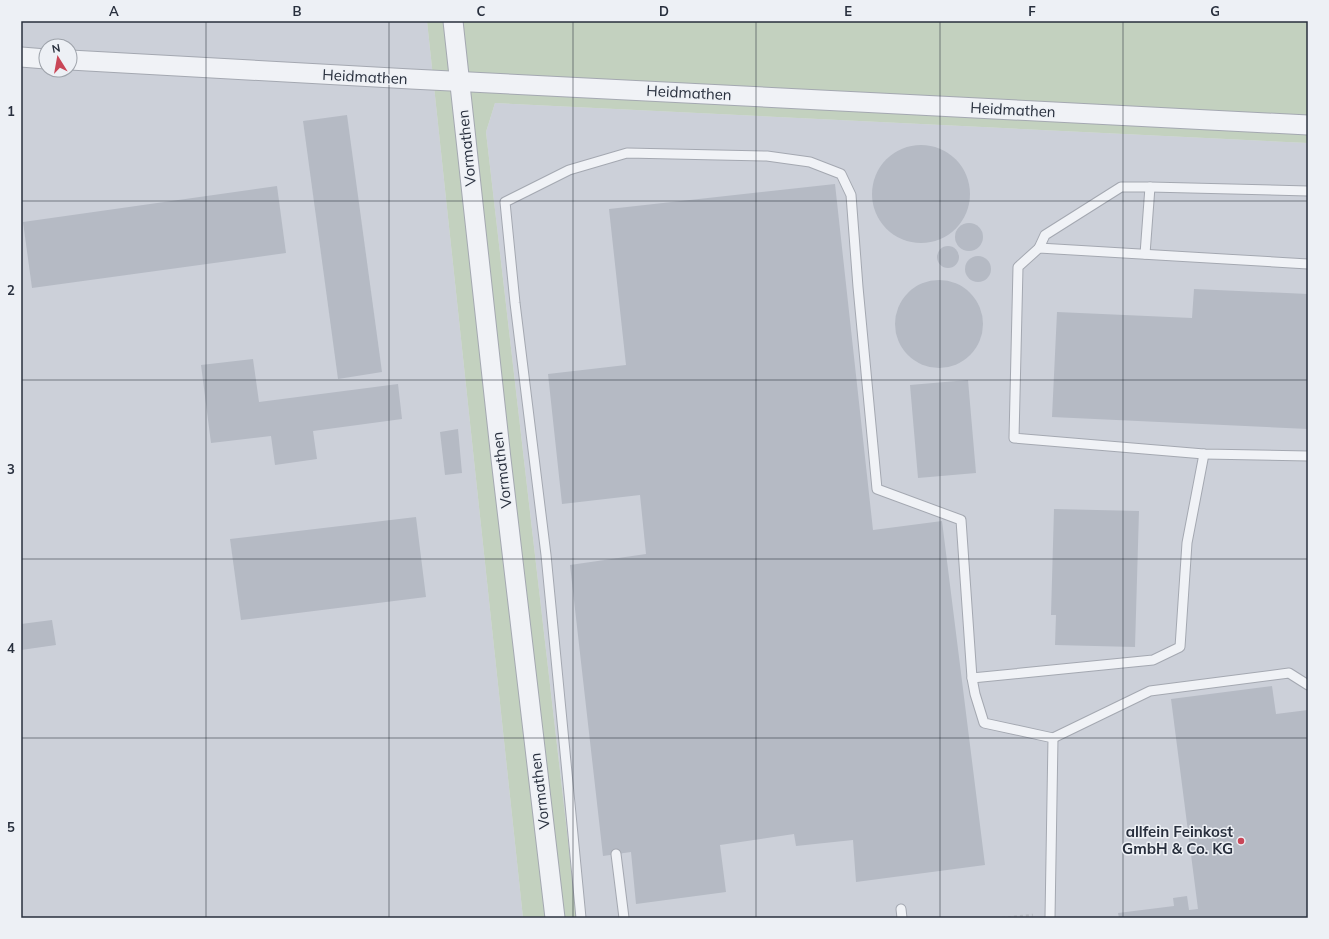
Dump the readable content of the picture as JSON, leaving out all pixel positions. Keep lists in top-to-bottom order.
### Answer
{
  "streets": {
    "street": ["Heidmathen", "Vormathen"]
  },
  "crossings": [
    ["Heidmathen", "Vormathen"]
  ],
  "places": ["allfein Feinkost GmbH & Co. KG"],
  "north": "top",
  "grid": {
    "columns": [
      "A",
      "B",
      "C",
      "D",
      "E",
      "F",
      "G"
    ],
    "rows": [
      "1",
      "2",
      "3",
      "4",
      "5"
    ]
  }
}
